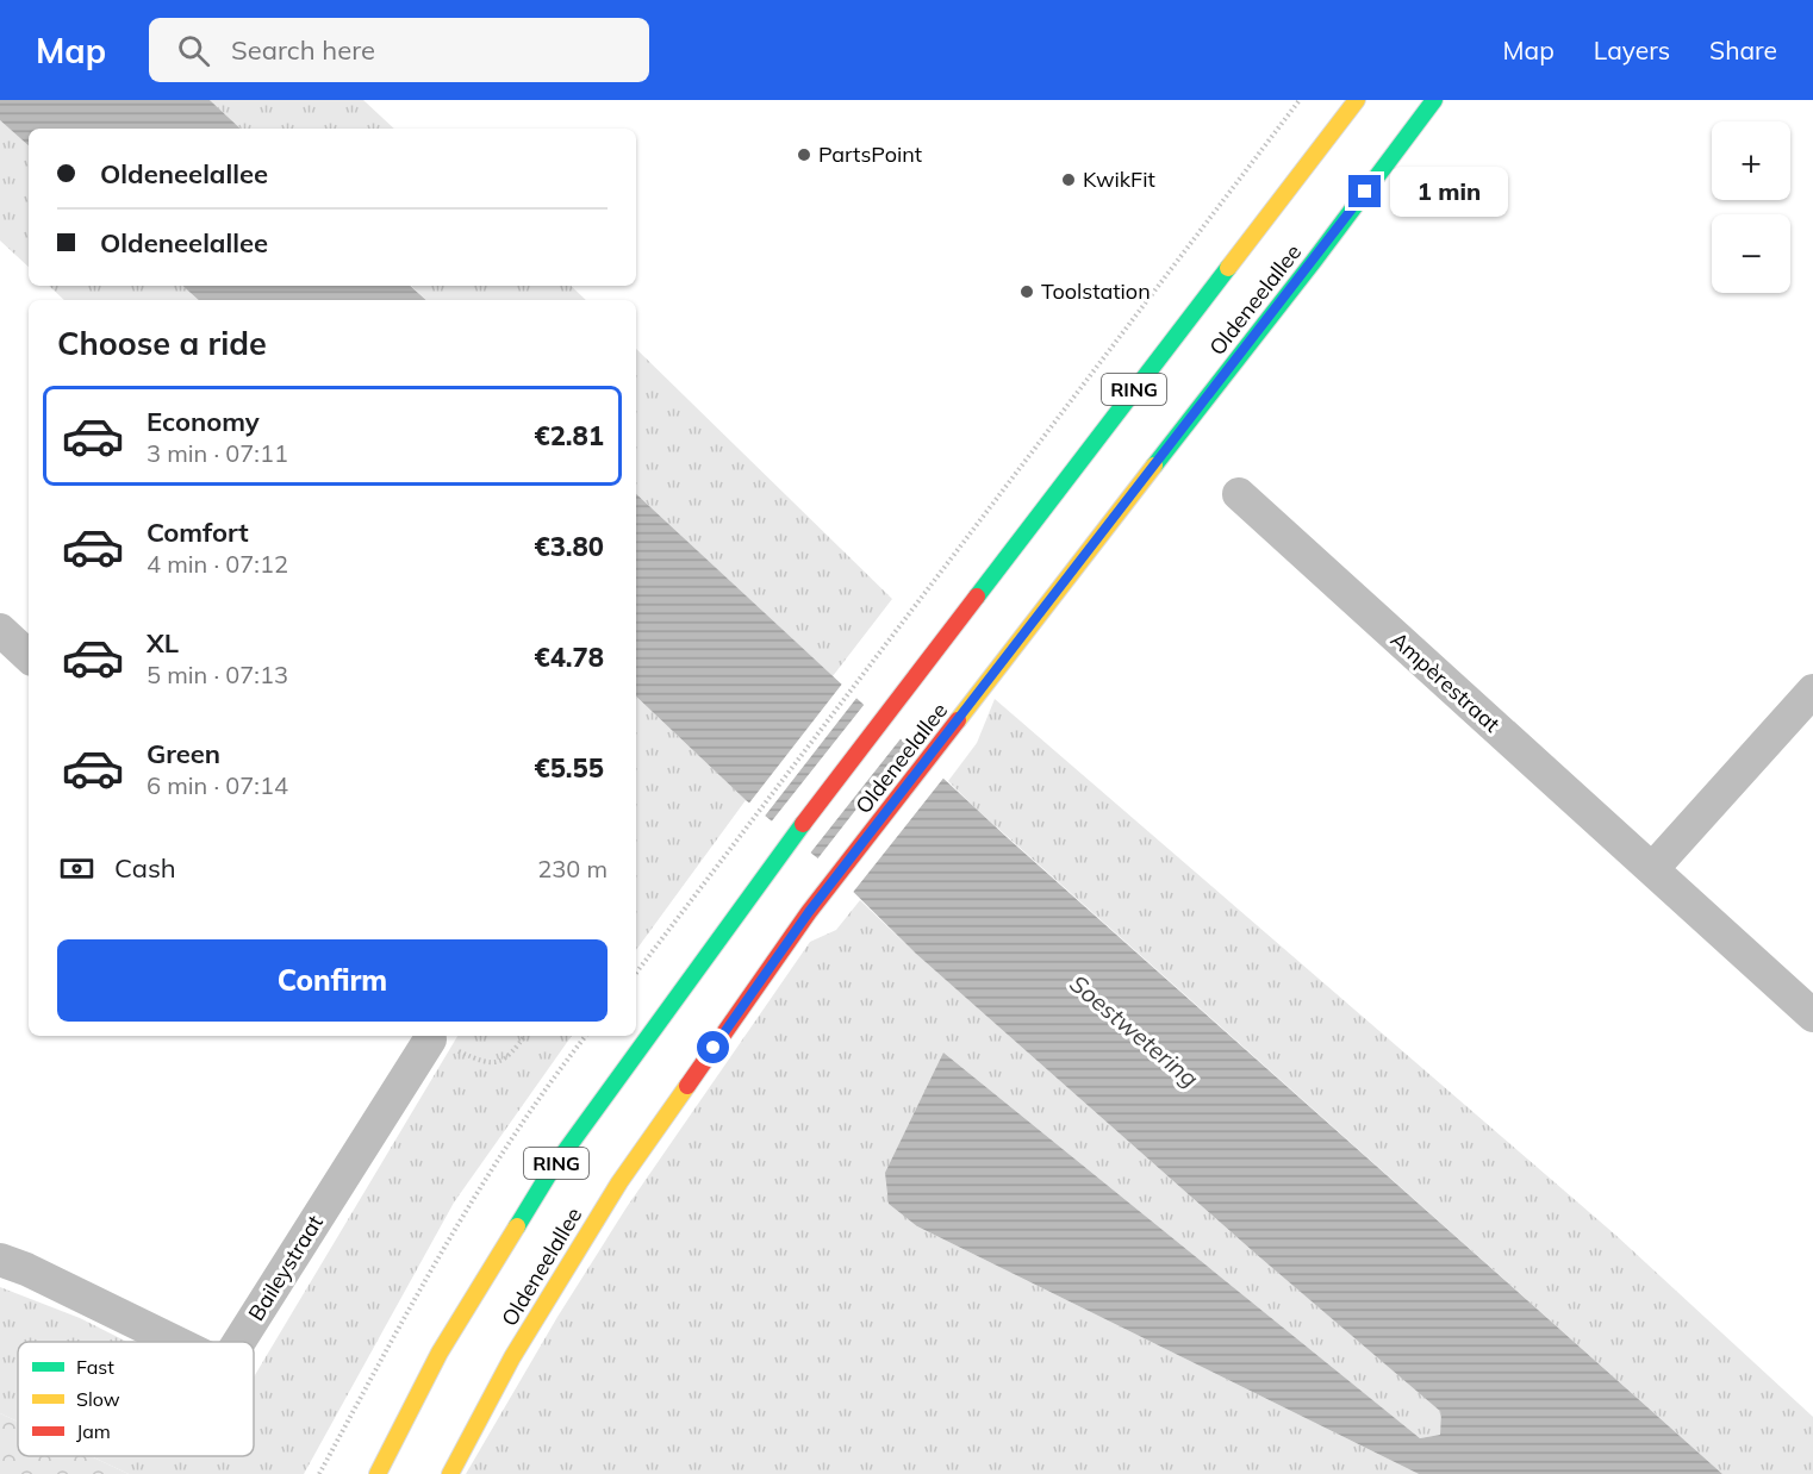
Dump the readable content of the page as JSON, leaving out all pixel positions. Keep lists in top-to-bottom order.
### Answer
{
  "streets": {
    "main road": ["Oldeneelallee", "RING"],
    "street": ["Ampèrestraat", "Baileystraat"]
  },
  "water": ["Soestwetering"],
  "places": ["PartsPoint", "KwikFit", "Toolstation"],
  "legend": ["Fast", "Slow", "Jam"],
  "page": {
    "header": "Map",
    "search": "Search here",
    "nav": ["Map", "Layers", "Share"],
    "map_buttons": ["+", "−"],
    "banner": ["Oldeneelallee", "Oldeneelallee"],
    "bubble": "1 min",
    "heading": "Choose a ride",
    "list": [
      {
        "name": "Economy",
        "note": "3 min · 07:11",
        "value": "€2.81"
      },
      {
        "name": "Comfort",
        "note": "4 min · 07:12",
        "value": "€3.80"
      },
      {
        "name": "XL",
        "note": "5 min · 07:13",
        "value": "€4.78"
      },
      {
        "name": "Green",
        "note": "6 min · 07:14",
        "value": "€5.55"
      }
    ],
    "pay": ["Cash", "230 m"],
    "buttons": "Confirm"
  }
}
